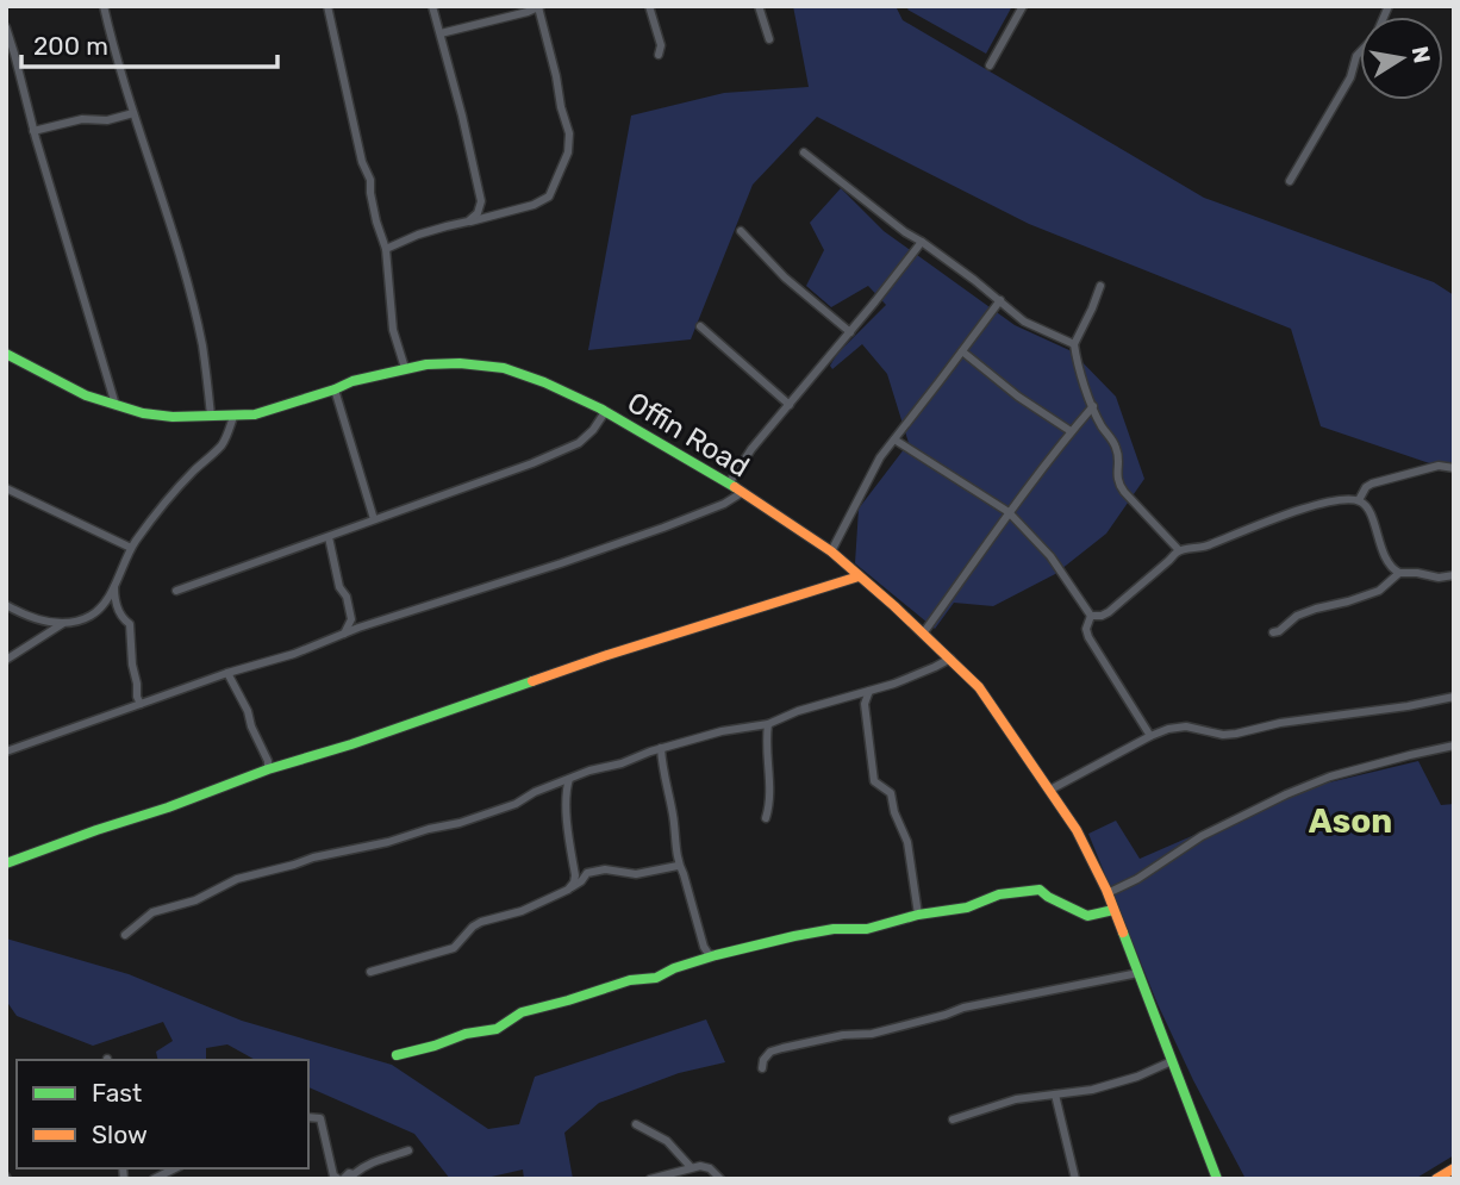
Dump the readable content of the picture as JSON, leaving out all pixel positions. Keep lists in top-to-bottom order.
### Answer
{
  "streets": {
    "street": ["Offin Road"]
  },
  "districts": ["Ason"],
  "legend": ["Fast", "Slow"],
  "scale_bar": "200 m",
  "north": "right"
}
